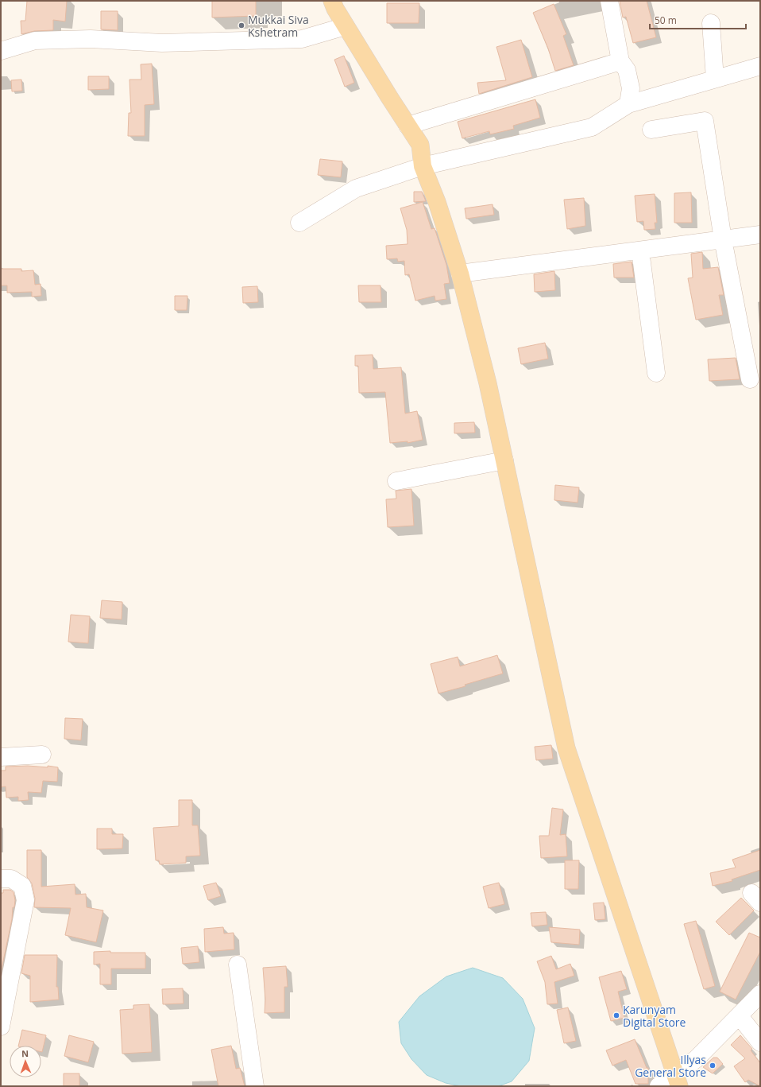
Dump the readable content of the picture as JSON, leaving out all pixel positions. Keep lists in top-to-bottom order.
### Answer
{
  "places": ["Mukkai Siva Kshetram", "Karunyam Digital Store", "Illyas General Store"],
  "scale_bar": "50 m",
  "north": "top"
}
